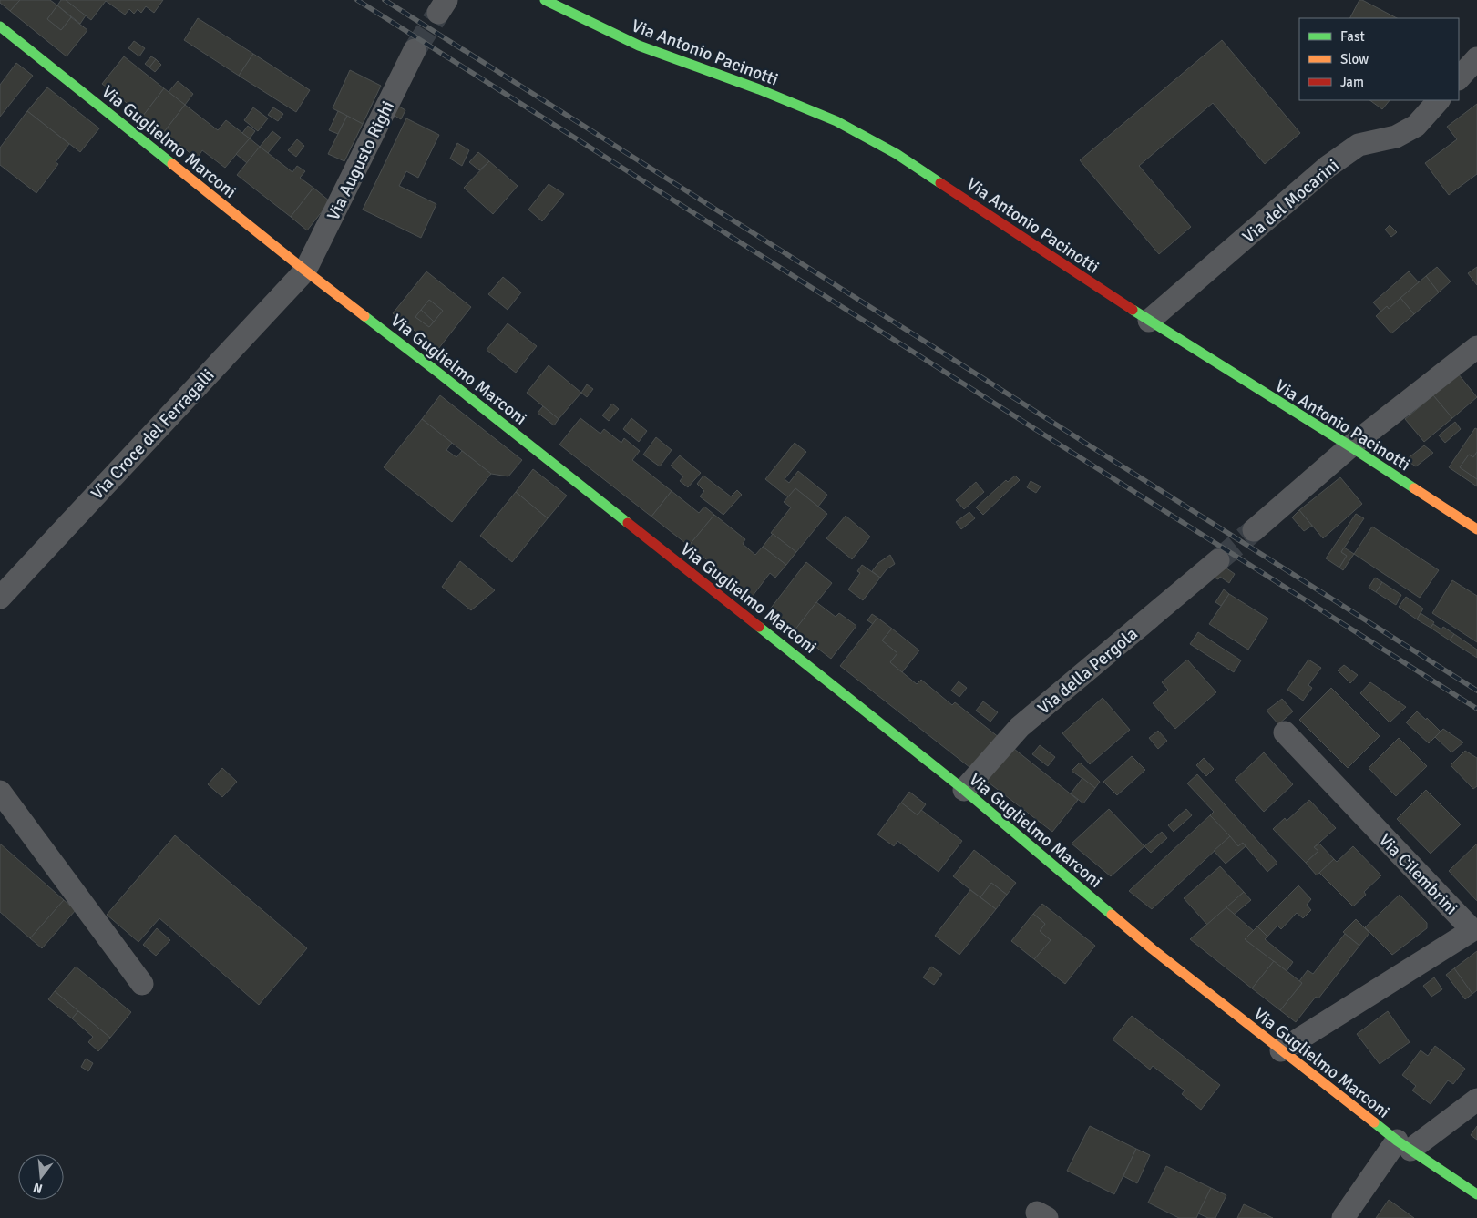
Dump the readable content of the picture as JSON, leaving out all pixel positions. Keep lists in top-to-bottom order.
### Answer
{
  "streets": {
    "street": [
      "Via Antonio Pacinotti",
      "Via Guglielmo Marconi",
      "Via Augusto Righi",
      "Via del Mocarini",
      "Via Croce del Ferragalli",
      "Via della Pergola",
      "Via Cilembrini"
    ]
  },
  "crossings": [
    ["Via Antonio Pacinotti", "Via del Mocarini"],
    ["Via Guglielmo Marconi", "Via Augusto Righi"],
    ["Via Guglielmo Marconi", "Via Croce del Ferragalli"],
    ["Via Guglielmo Marconi", "Via della Pergola"],
    ["Via Guglielmo Marconi", "Via Cilembrini"],
    ["Via Augusto Righi", "Via Croce del Ferragalli"]
  ],
  "legend": ["Fast", "Slow", "Jam"],
  "north": "bottom"
}
